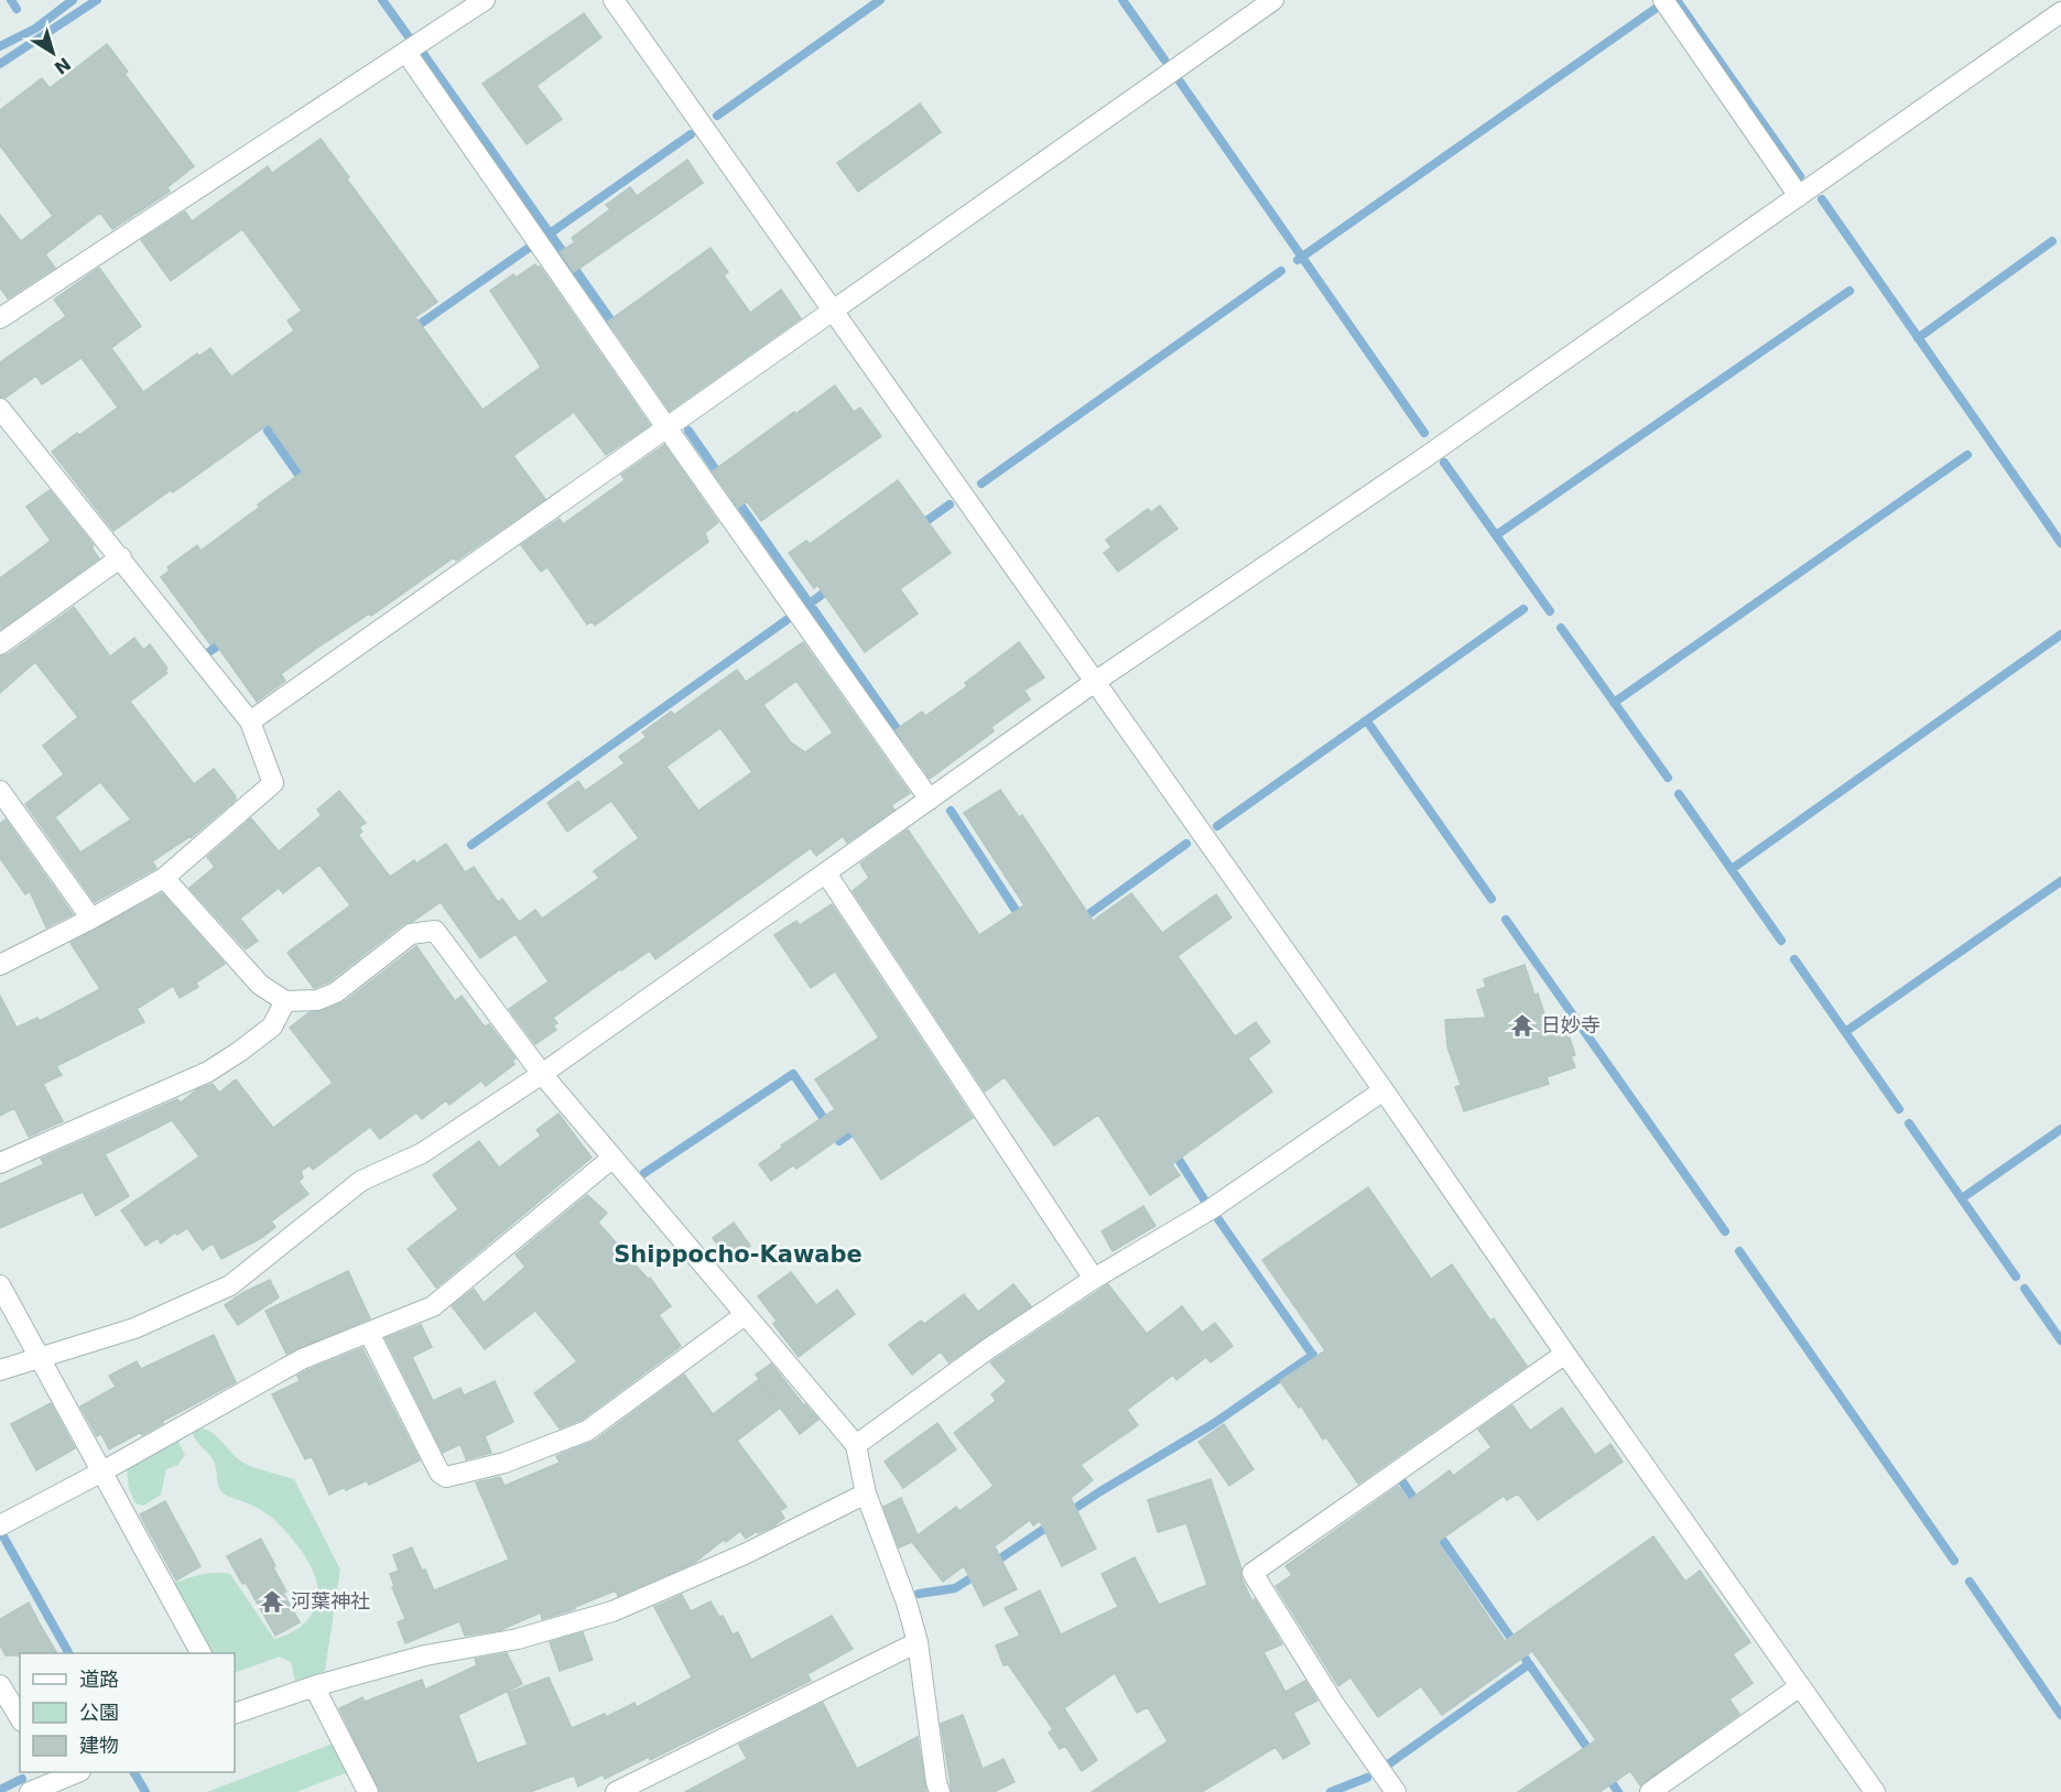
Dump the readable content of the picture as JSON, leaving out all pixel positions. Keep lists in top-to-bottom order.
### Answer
{
  "districts": ["Shippocho-Kawabe"],
  "places": {
    "temple": ["日妙寺", "河葉神社"]
  },
  "legend": ["道路", "公園", "建物"],
  "north": "bottom right"
}
